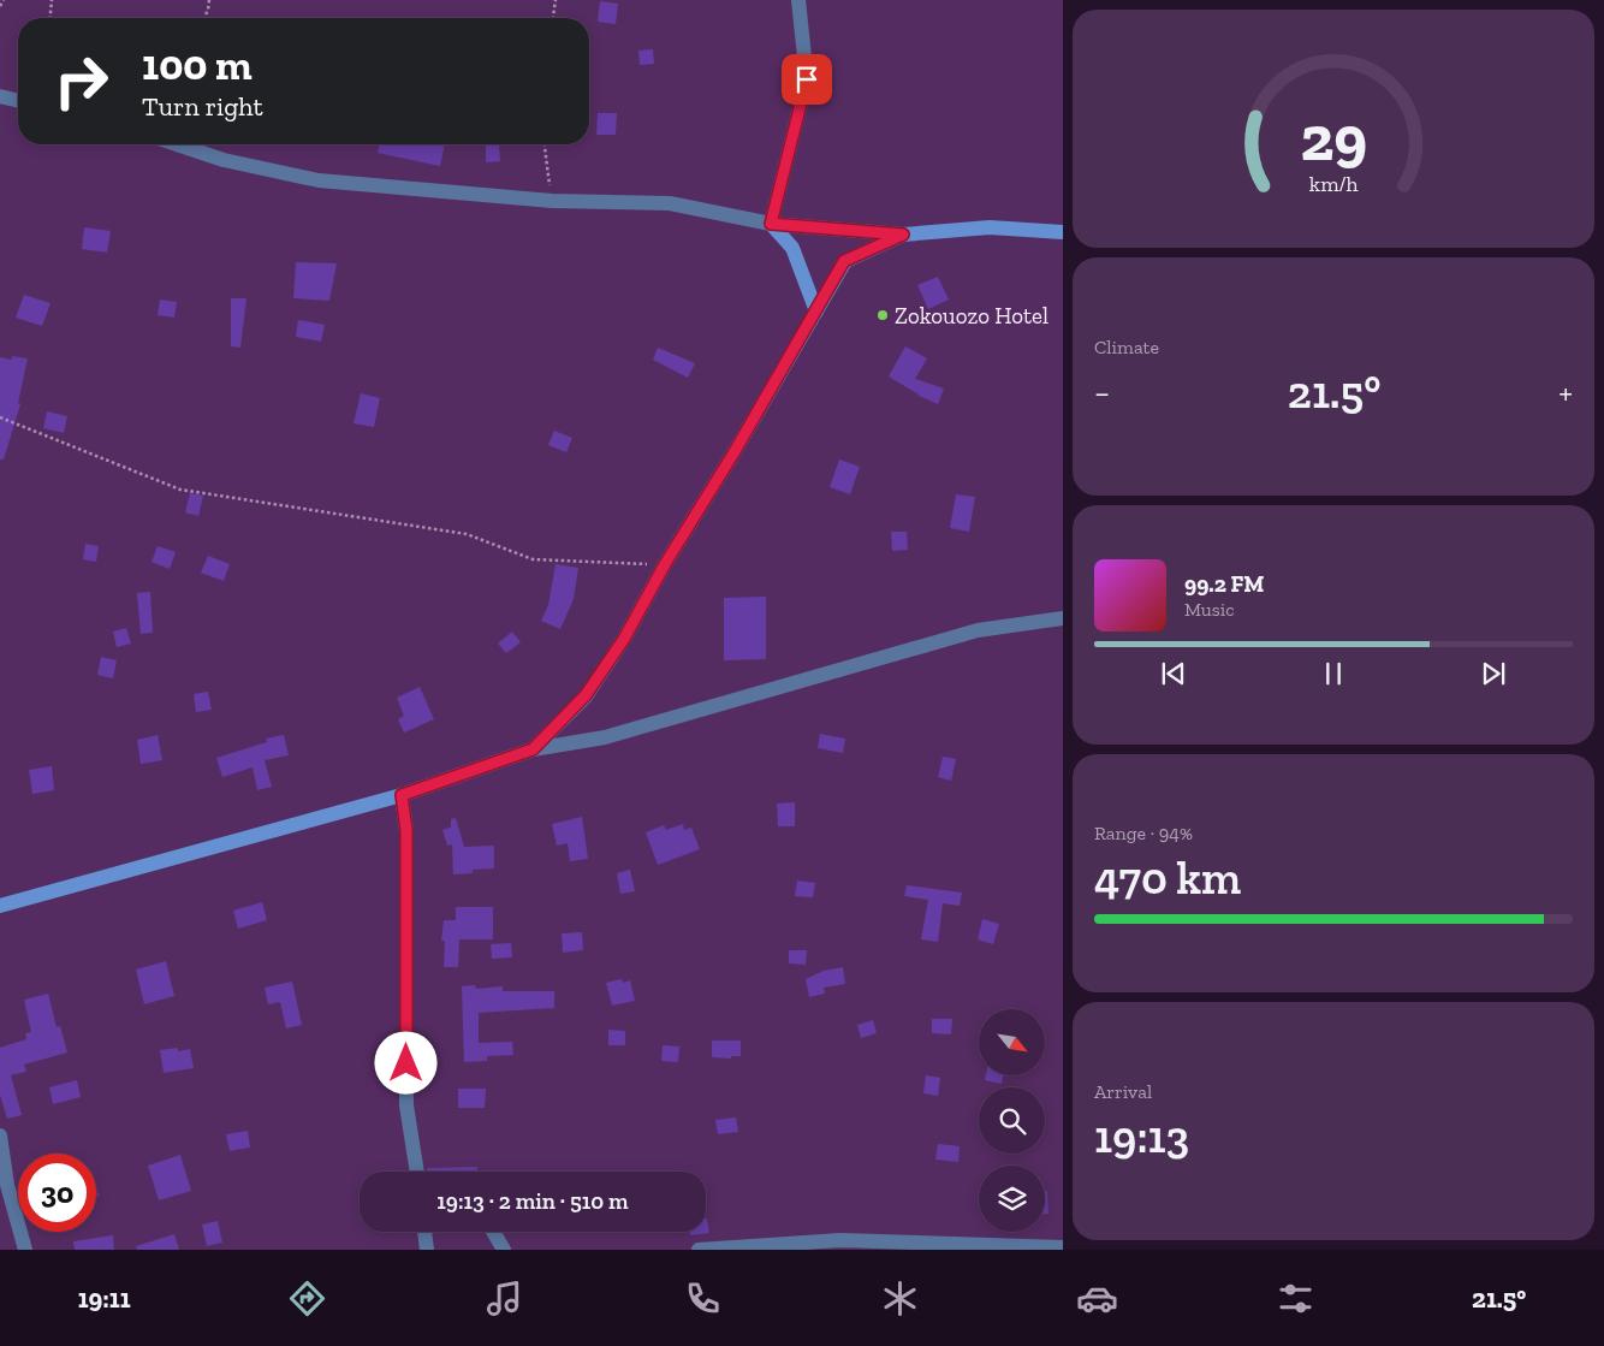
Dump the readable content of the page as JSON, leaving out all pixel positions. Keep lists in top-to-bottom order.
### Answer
{
  "places": ["Zokouozo Hotel"],
  "north": "bottom right",
  "page": {
    "turn": ["100 m", "Turn right"],
    "tile": [
      "Climate",
      ["Range · 94%", "470 km"],
      ["Arrival", "19:13"]
    ],
    "heat": ["−", "21.5°", "+"],
    "song": ["99.2 FM", "Music"],
    "limit": "30",
    "trip": "19:13 · 2 min · 510 m",
    "tabs": ["19:11", "21.5°"],
    "gauge": ["29", "km/h"]
  }
}
